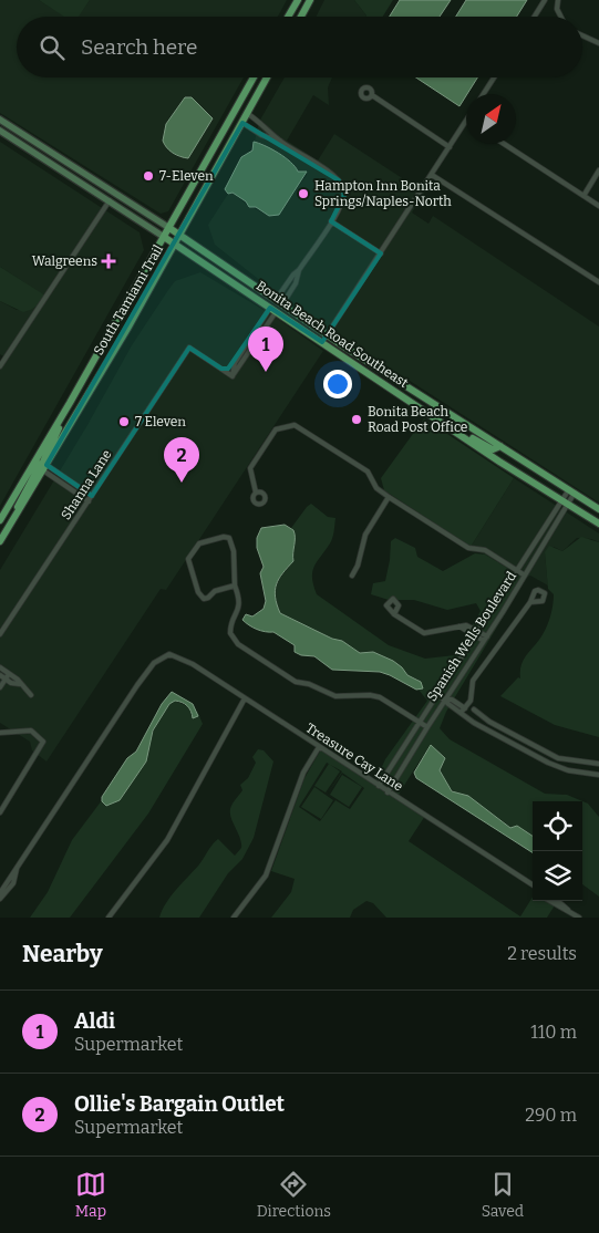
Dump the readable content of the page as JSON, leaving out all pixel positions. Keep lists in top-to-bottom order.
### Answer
{
  "streets": {
    "main road": ["South Tamiami Trail", "Bonita Beach Road Southeast"],
    "street": ["Shanna Lane", "Spanish Wells Boulevard", "Treasure Cay Lane"]
  },
  "crossings": [
    ["South Tamiami Trail", "Bonita Beach Road Southeast"],
    ["Bonita Beach Road Southeast", "Spanish Wells Boulevard"],
    ["Spanish Wells Boulevard", "Treasure Cay Lane"]
  ],
  "places": {
    "other": [
      "7-Eleven",
      "Hampton Inn Bonita Springs/Naples-North",
      "Bonita Beach Road Post Office",
      "7 Eleven"
    ],
    "health": ["Walgreens"]
  },
  "north": "top right",
  "page": {
    "search": "Search here",
    "pins": ["1", "2"],
    "heading": ["Nearby", "2 results"],
    "list": [
      {
        "mark": "1",
        "name": "Aldi",
        "note": "Supermarket",
        "value": "110 m"
      },
      {
        "mark": "2",
        "name": "Ollie's Bargain Outlet",
        "note": "Supermarket",
        "value": "290 m"
      }
    ],
    "nav": ["Map", "Directions", "Saved"]
  }
}
